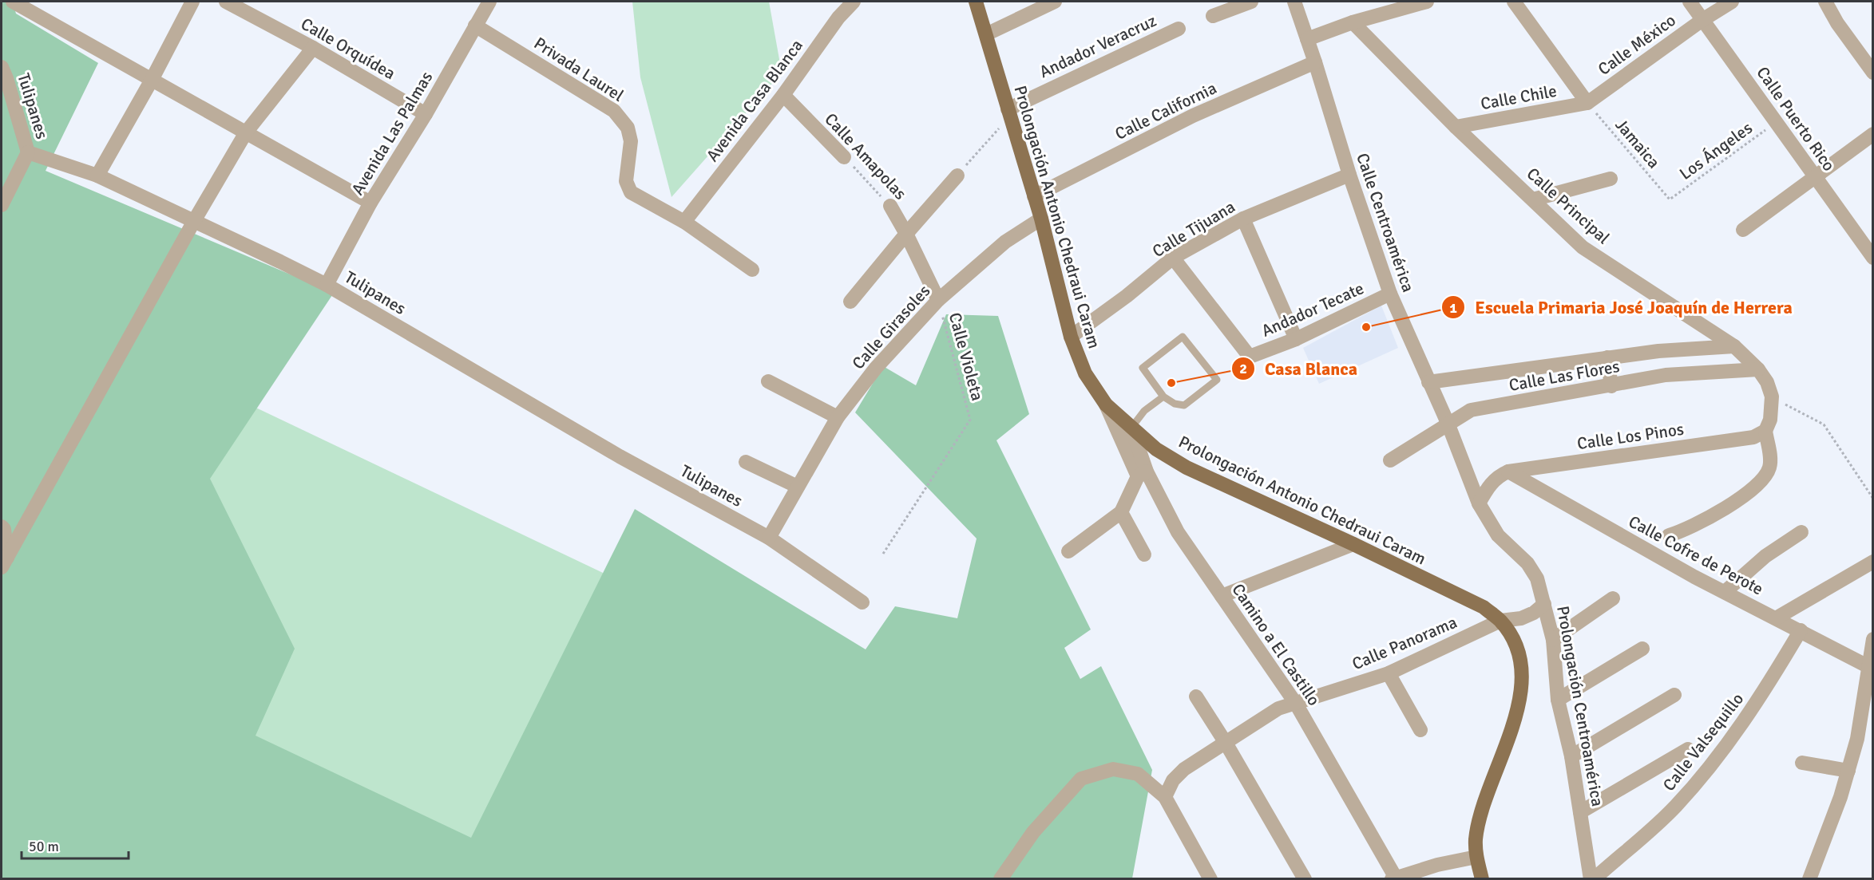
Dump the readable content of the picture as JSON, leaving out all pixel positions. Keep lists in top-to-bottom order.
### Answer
{
  "streets": {
    "main road": ["Prolongación Antonio Chedraui Caram"],
    "street": [
      "Calle México",
      "Andador Veracruz",
      "Calle Orquídea",
      "Privada Laurel",
      "Calle Chile",
      "Avenida Casa Blanca",
      "Tulipanes",
      "Calle California",
      "Calle Puerto Rico",
      "Avenida Las Palmas",
      "Calle Amapolas",
      "Calle Principal",
      "Calle Centroamérica",
      "Calle Tijuana",
      "Andador Tecate",
      "Calle Girasoles",
      "Calle Las Flores",
      "Calle Los Pinos",
      "Calle Cofre de Perote",
      "Calle Panorama",
      "Camino a El Castillo",
      "Prolongación Centroamérica",
      "Calle Valsequillo"
    ],
    "path": ["Jamaica", "Los Ángeles", "Calle Violeta"]
  },
  "crossings": [
    ["Calle México", "Calle Chile"],
    ["Calle México", "Calle Puerto Rico"],
    ["Calle México", "Jamaica"],
    ["Andador Veracruz", "Prolongación Antonio Chedraui Caram"],
    ["Calle Orquídea", "Avenida Las Palmas"],
    ["Privada Laurel", "Avenida Casa Blanca"],
    ["Privada Laurel", "Avenida Las Palmas"],
    ["Calle Chile", "Jamaica"],
    ["Calle Chile", "Calle Principal"],
    ["Avenida Casa Blanca", "Calle Amapolas"],
    ["Tulipanes", "Avenida Las Palmas"],
    ["Tulipanes", "Calle Girasoles"],
    ["Calle California", "Prolongación Antonio Chedraui Caram"],
    ["Calle California", "Calle Centroamérica"],
    ["Calle Puerto Rico", "Los Ángeles"],
    ["Jamaica", "Los Ángeles"],
    ["Calle Amapolas", "Calle Girasoles"],
    ["Calle Amapolas", "Calle Violeta"],
    ["Calle Principal", "Calle Las Flores"],
    ["Prolongación Antonio Chedraui Caram", "Calle Tijuana"],
    ["Prolongación Antonio Chedraui Caram", "Calle Girasoles"],
    ["Prolongación Antonio Chedraui Caram", "Calle Panorama"],
    ["Prolongación Antonio Chedraui Caram", "Camino a El Castillo"],
    ["Calle Centroamérica", "Calle Tijuana"],
    ["Calle Centroamérica", "Andador Tecate"],
    ["Calle Centroamérica", "Calle Las Flores"],
    ["Calle Centroamérica", "Calle Los Pinos"],
    ["Calle Centroamérica", "Prolongación Centroamérica"],
    ["Calle Tijuana", "Andador Tecate"],
    ["Calle Girasoles", "Calle Violeta"],
    ["Calle Los Pinos", "Calle Cofre de Perote"],
    ["Calle Los Pinos", "Prolongación Centroamérica"],
    ["Calle Cofre de Perote", "Calle Valsequillo"],
    ["Calle Panorama", "Camino a El Castillo"],
    ["Calle Panorama", "Prolongación Centroamérica"],
    ["Prolongación Centroamérica", "Calle Valsequillo"]
  ],
  "places": ["Escuela Primaria José Joaquín de Herrera", "Casa Blanca"],
  "scale_bar": "50 m"
}
